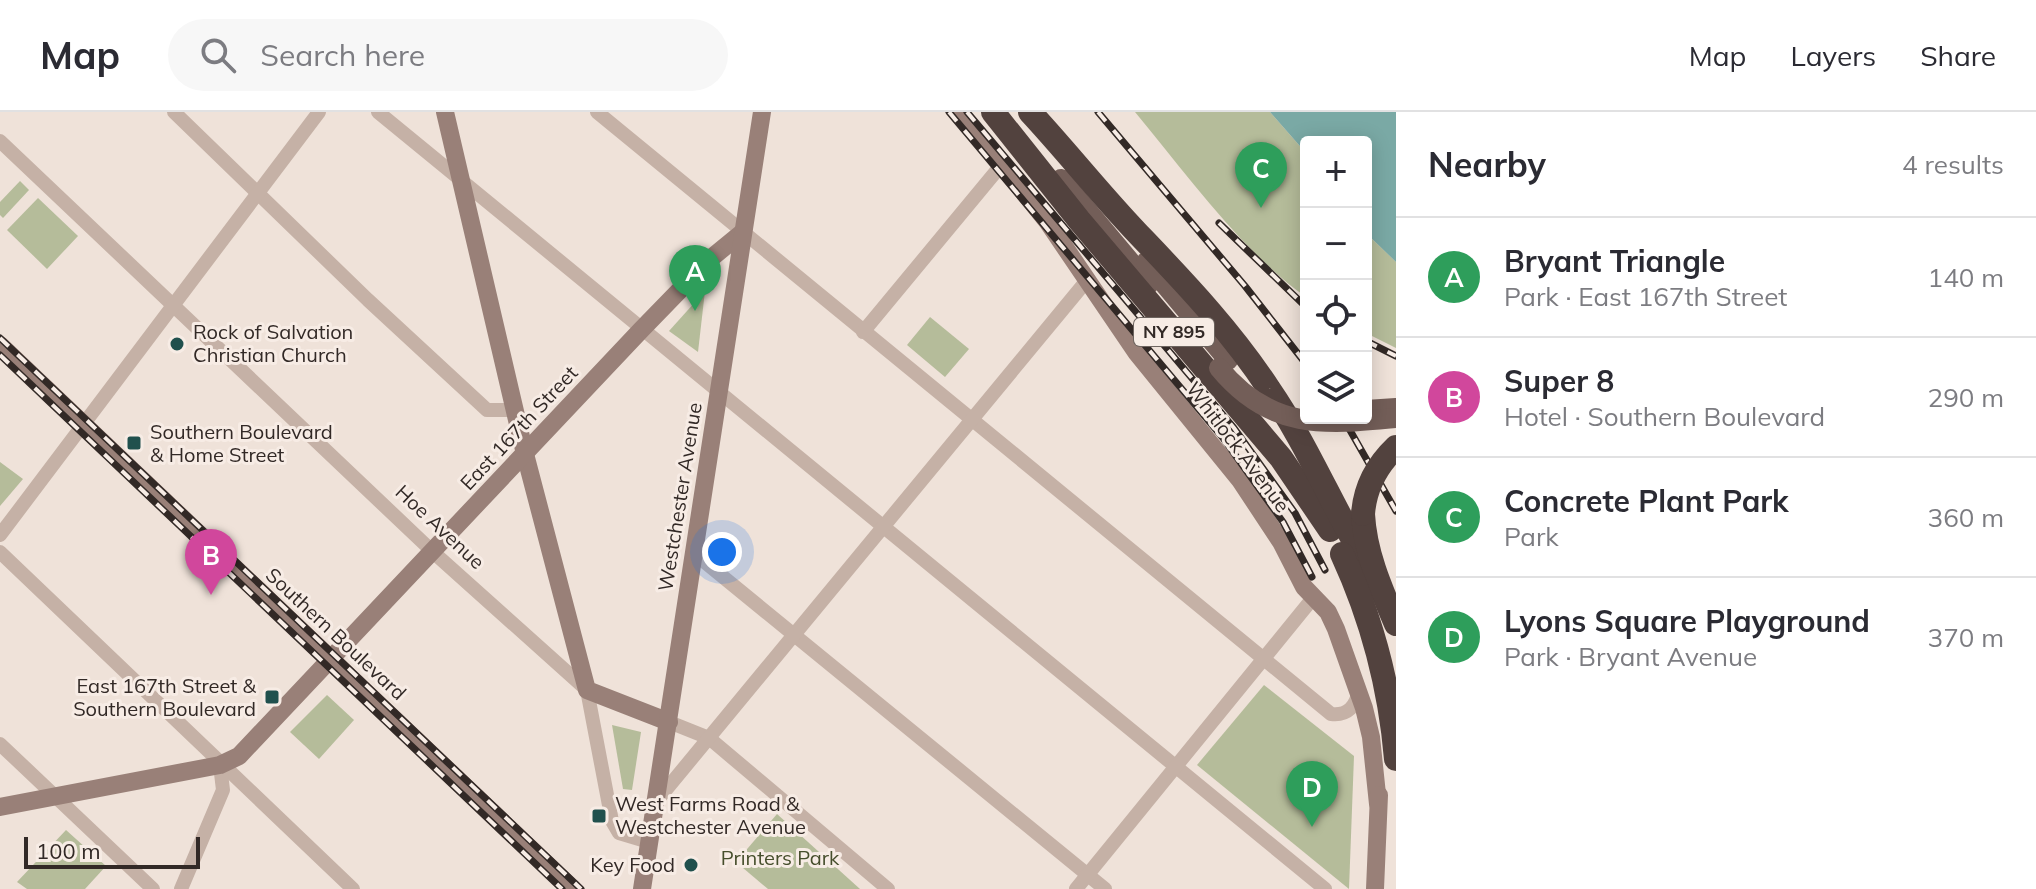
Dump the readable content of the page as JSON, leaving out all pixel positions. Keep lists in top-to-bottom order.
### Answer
{
  "streets": {
    "highway": ["NY 895"],
    "main road": [
      "East 167th Street",
      "Whitlock Avenue",
      "Westchester Avenue",
      "Hoe Avenue",
      "Southern Boulevard"
    ]
  },
  "crossings": [
    ["East 167th Street", "Westchester Avenue"],
    ["East 167th Street", "Hoe Avenue"],
    ["East 167th Street", "Southern Boulevard"],
    ["Westchester Avenue", "Hoe Avenue"]
  ],
  "parks": ["Printers Park"],
  "places": {
    "other": ["Rock of Salvation Christian Church", "Key Food"],
    "transit": ["Southern Boulevard & Home Street", "East 167th Street & Southern Boulevard", "West Farms Road & Westchester Avenue"]
  },
  "scale_bar": "100 m",
  "page": {
    "header": "Map",
    "search": "Search here",
    "nav": ["Map", "Layers", "Share"],
    "heading": ["Nearby", "4 results"],
    "map_buttons": ["+", "−"],
    "pins": [
      "C",
      "A",
      "B",
      "D"
    ],
    "list": [
      {
        "mark": "A",
        "name": "Bryant Triangle",
        "note": "Park · East 167th Street",
        "value": "140 m"
      },
      {
        "mark": "B",
        "name": "Super 8",
        "note": "Hotel · Southern Boulevard",
        "value": "290 m"
      },
      {
        "mark": "C",
        "name": "Concrete Plant Park",
        "note": "Park",
        "value": "360 m"
      },
      {
        "mark": "D",
        "name": "Lyons Square Playground",
        "note": "Park · Bryant Avenue",
        "value": "370 m"
      }
    ],
    "scale": "100 m"
  }
}
